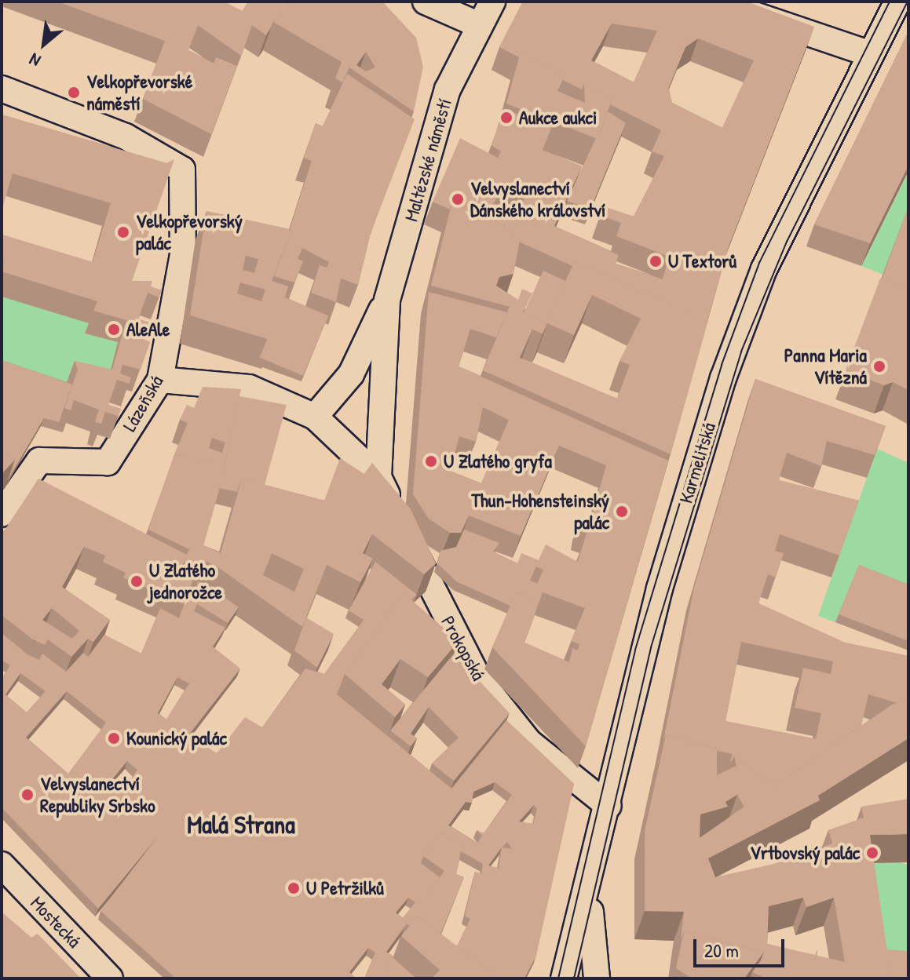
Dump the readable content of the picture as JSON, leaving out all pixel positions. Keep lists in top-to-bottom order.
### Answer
{
  "streets": {
    "street": [
      "Maltézské náměstí",
      "Lázeňská",
      "Karmelitská",
      "Prokopská",
      "Mostecká"
    ]
  },
  "crossings": [
    ["Maltézské náměstí", "Lázeňská"],
    ["Maltézské náměstí", "Prokopská"],
    ["Karmelitská", "Prokopská"]
  ],
  "districts": ["Malá Strana"],
  "places": [
    "Velkopřevorské náměstí",
    "Aukce aukci",
    "Velvyslanectví Dánského království",
    "Velkopřevorský palác",
    "U Textorů",
    "AleAle",
    "Panna Maria Vítězná",
    "U Zlatého gryfa",
    "Thun-Hohensteinský palác",
    "U Zlatého jednorožce",
    "Kounický palác",
    "Velvyslanectví Republiky Srbsko",
    "Vrtbovský palác",
    "U Petržilků"
  ],
  "scale_bar": "20 m",
  "north": "bottom left"
}
